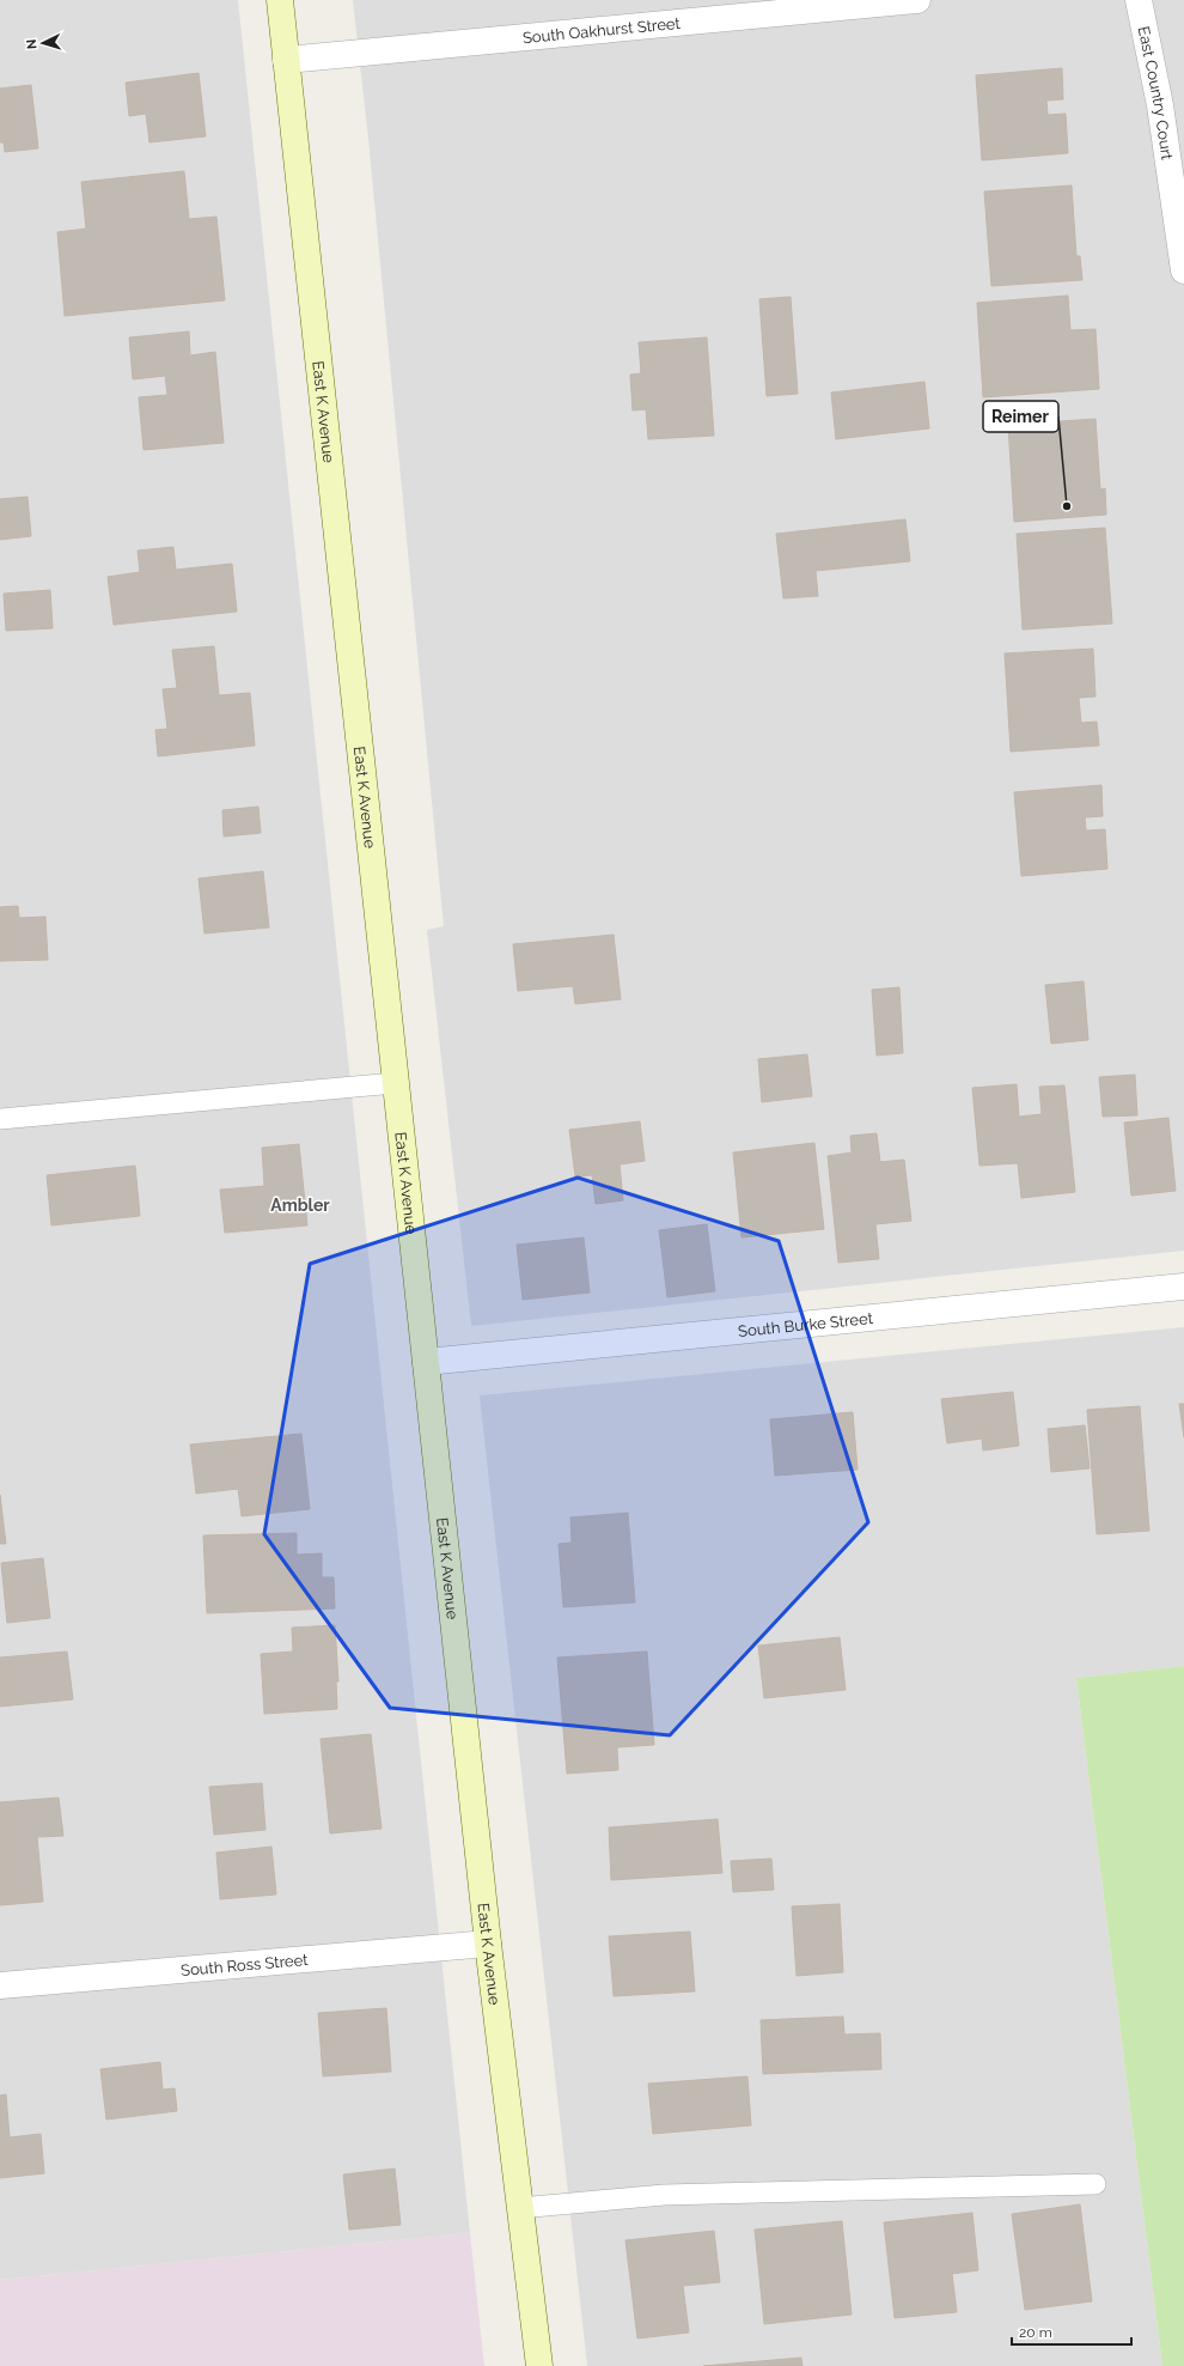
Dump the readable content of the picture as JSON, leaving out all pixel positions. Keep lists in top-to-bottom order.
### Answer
{
  "streets": {
    "street": [
      "South Oakhurst Street",
      "East Country Court",
      "East K Avenue",
      "South Burke Street",
      "South Ross Street"
    ]
  },
  "crossings": [
    ["South Oakhurst Street", "East K Avenue"],
    ["East K Avenue", "South Burke Street"],
    ["East K Avenue", "South Ross Street"]
  ],
  "districts": ["Ambler"],
  "places": ["Reimer"],
  "scale_bar": "20 m",
  "north": "left"
}
